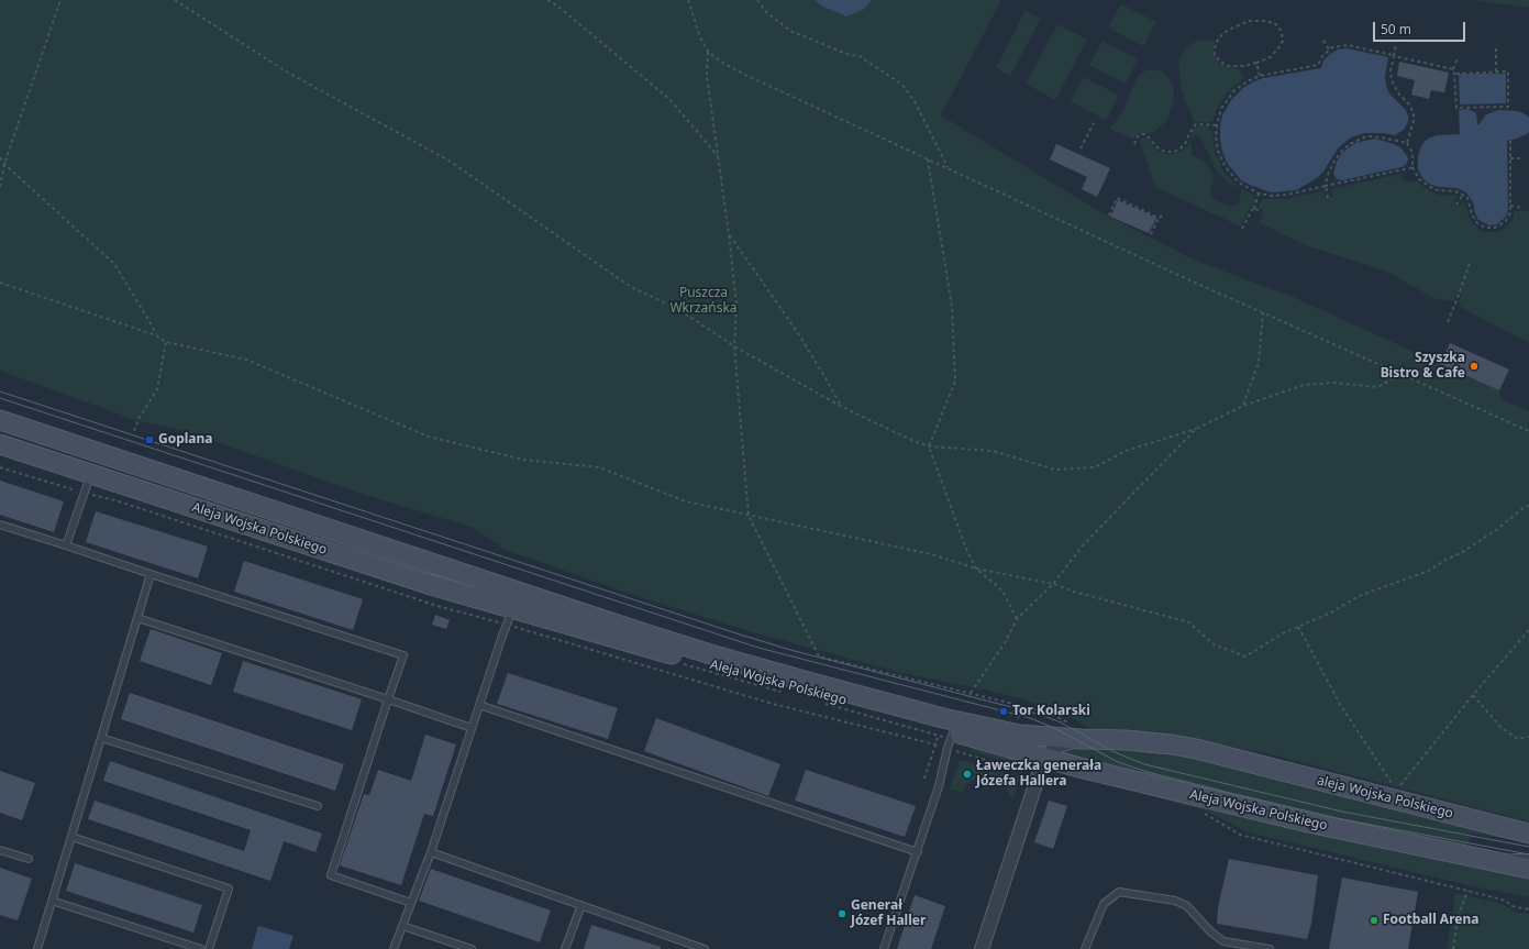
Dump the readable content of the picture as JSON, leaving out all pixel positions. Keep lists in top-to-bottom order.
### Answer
{
  "streets": {
    "main road": ["Aleja Wojska Polskiego", "aleja Wojska Polskiego"]
  },
  "crossings": [
    ["Aleja Wojska Polskiego", "aleja Wojska Polskiego"]
  ],
  "parks": ["Puszcza Wkrzańska"],
  "places": [
    "Szyszka Bistro & Cafe",
    "Goplana",
    "Tor Kolarski",
    "Ławeczka generała Józefa Hallera",
    "Generał Józef Haller",
    "Football Arena"
  ],
  "scale_bar": "50 m"
}
